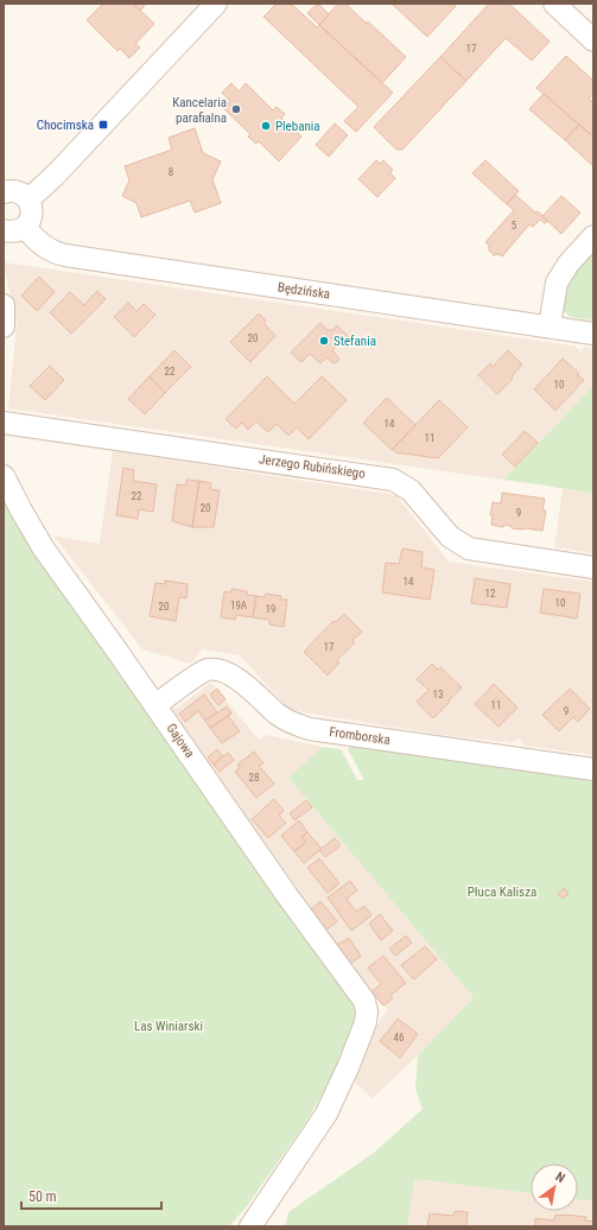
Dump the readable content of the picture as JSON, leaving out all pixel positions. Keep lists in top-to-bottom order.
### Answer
{
  "streets": {
    "street": [
      "Będzińska",
      "Jerzego Rubińskiego",
      "Fromborska",
      "Gajowa"
    ]
  },
  "crossings": [
    ["Fromborska", "Gajowa"]
  ],
  "parks": ["Płuca Kalisza", "Las Winiarski"],
  "places": {
    "other": ["Kancelaria parafialna", "Plebania", "Stefania"],
    "transit": ["Chocimska"]
  },
  "house_numbers": [
    "17",
    "8",
    "5",
    "20",
    "22",
    "10",
    "14",
    "11",
    "22",
    "20",
    "9",
    "14",
    "12",
    "10",
    "19A",
    "20",
    "19",
    "17",
    "13",
    "11",
    "9",
    "28",
    "46"
  ],
  "scale_bar": "50 m",
  "north": "top right"
}
